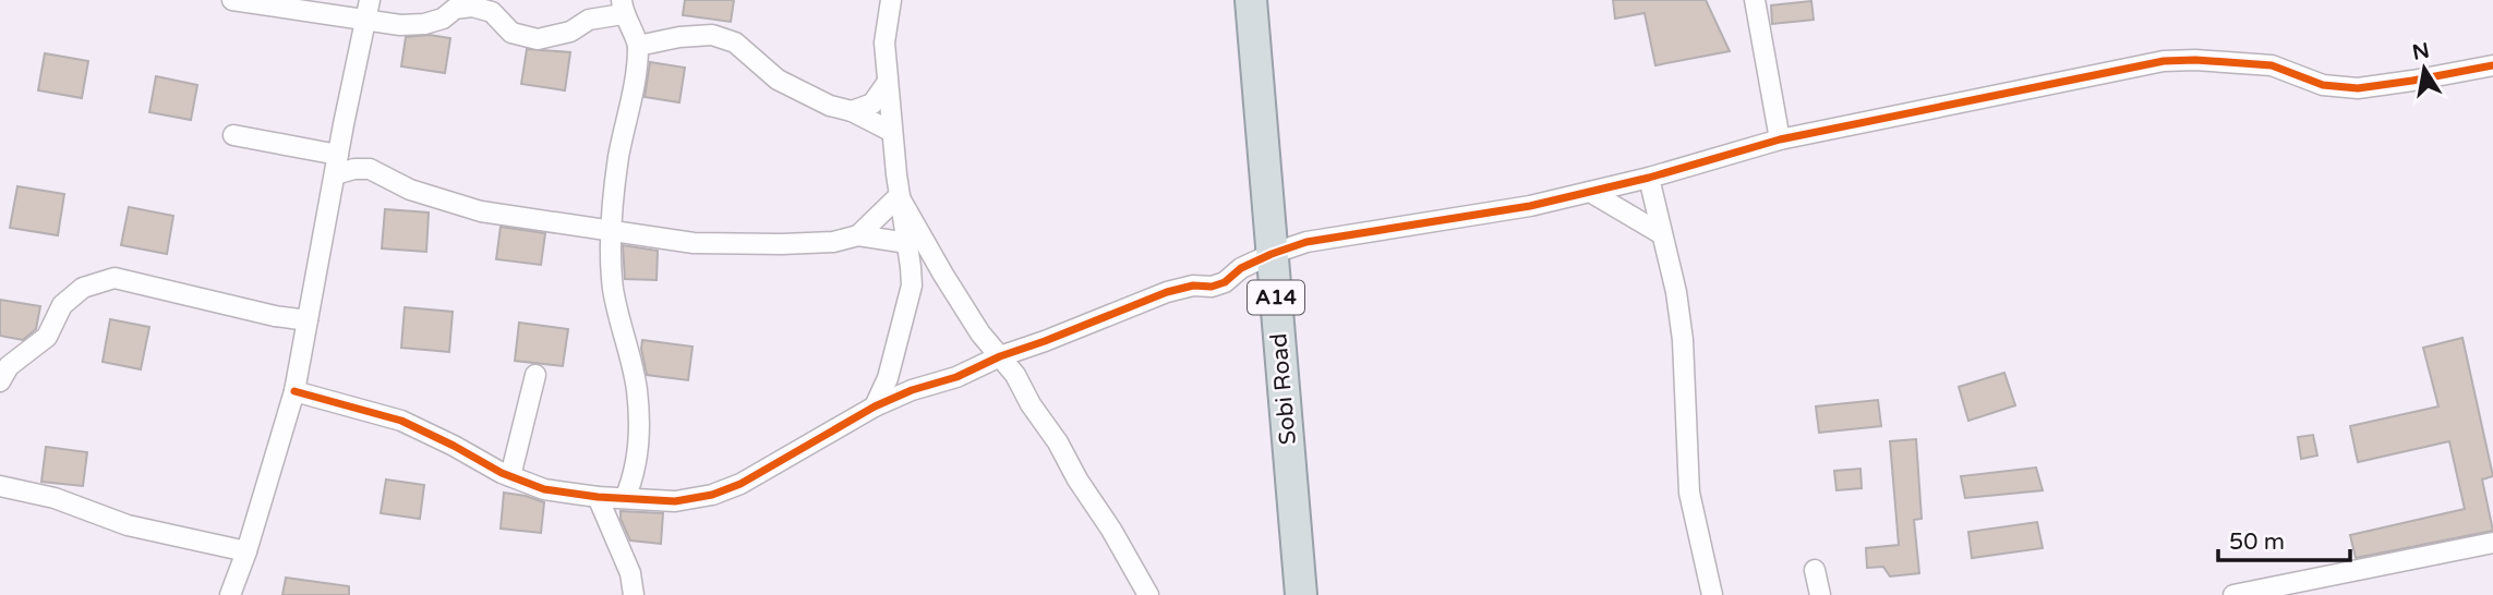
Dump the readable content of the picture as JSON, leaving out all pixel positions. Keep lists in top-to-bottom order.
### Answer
{
  "streets": {
    "highway": ["A14", "Sobi Road"]
  },
  "scale_bar": "50 m",
  "north": "top"
}
